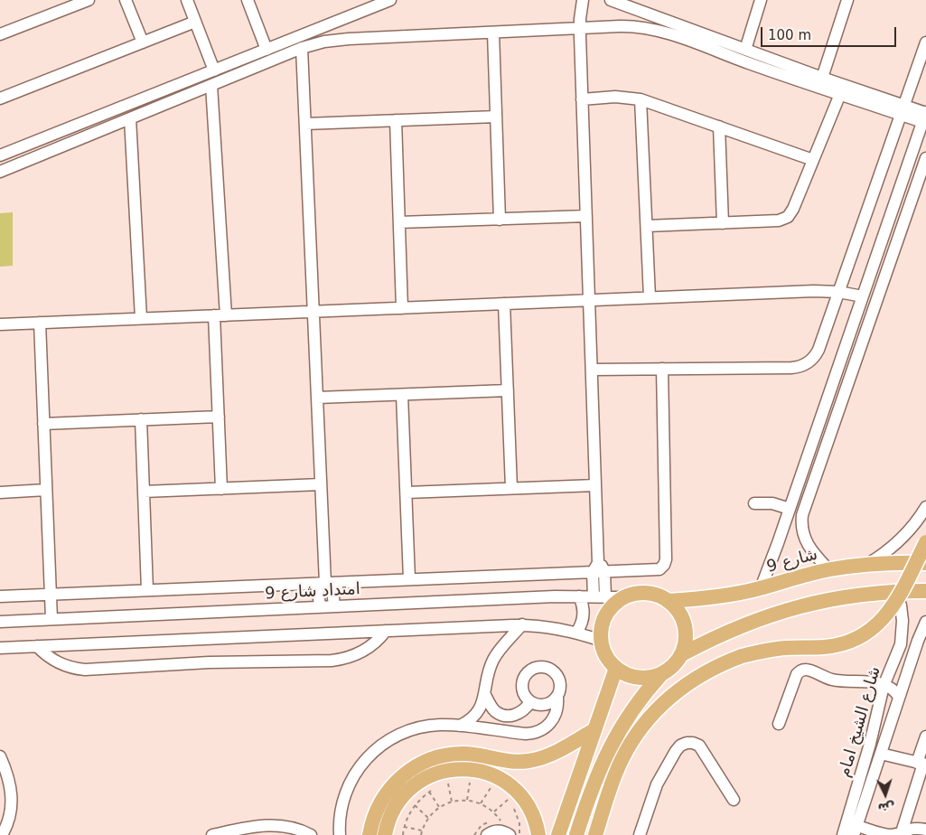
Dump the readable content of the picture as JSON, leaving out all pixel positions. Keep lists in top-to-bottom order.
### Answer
{
  "streets": {
    "main road": ["شارع 9"],
    "street": ["امتداد شارع 9", "شارع الشيخ امام"]
  },
  "crossings": [
    ["شارع 9", "امتداد شارع 9"]
  ],
  "scale_bar": "100 m",
  "north": "bottom"
}
